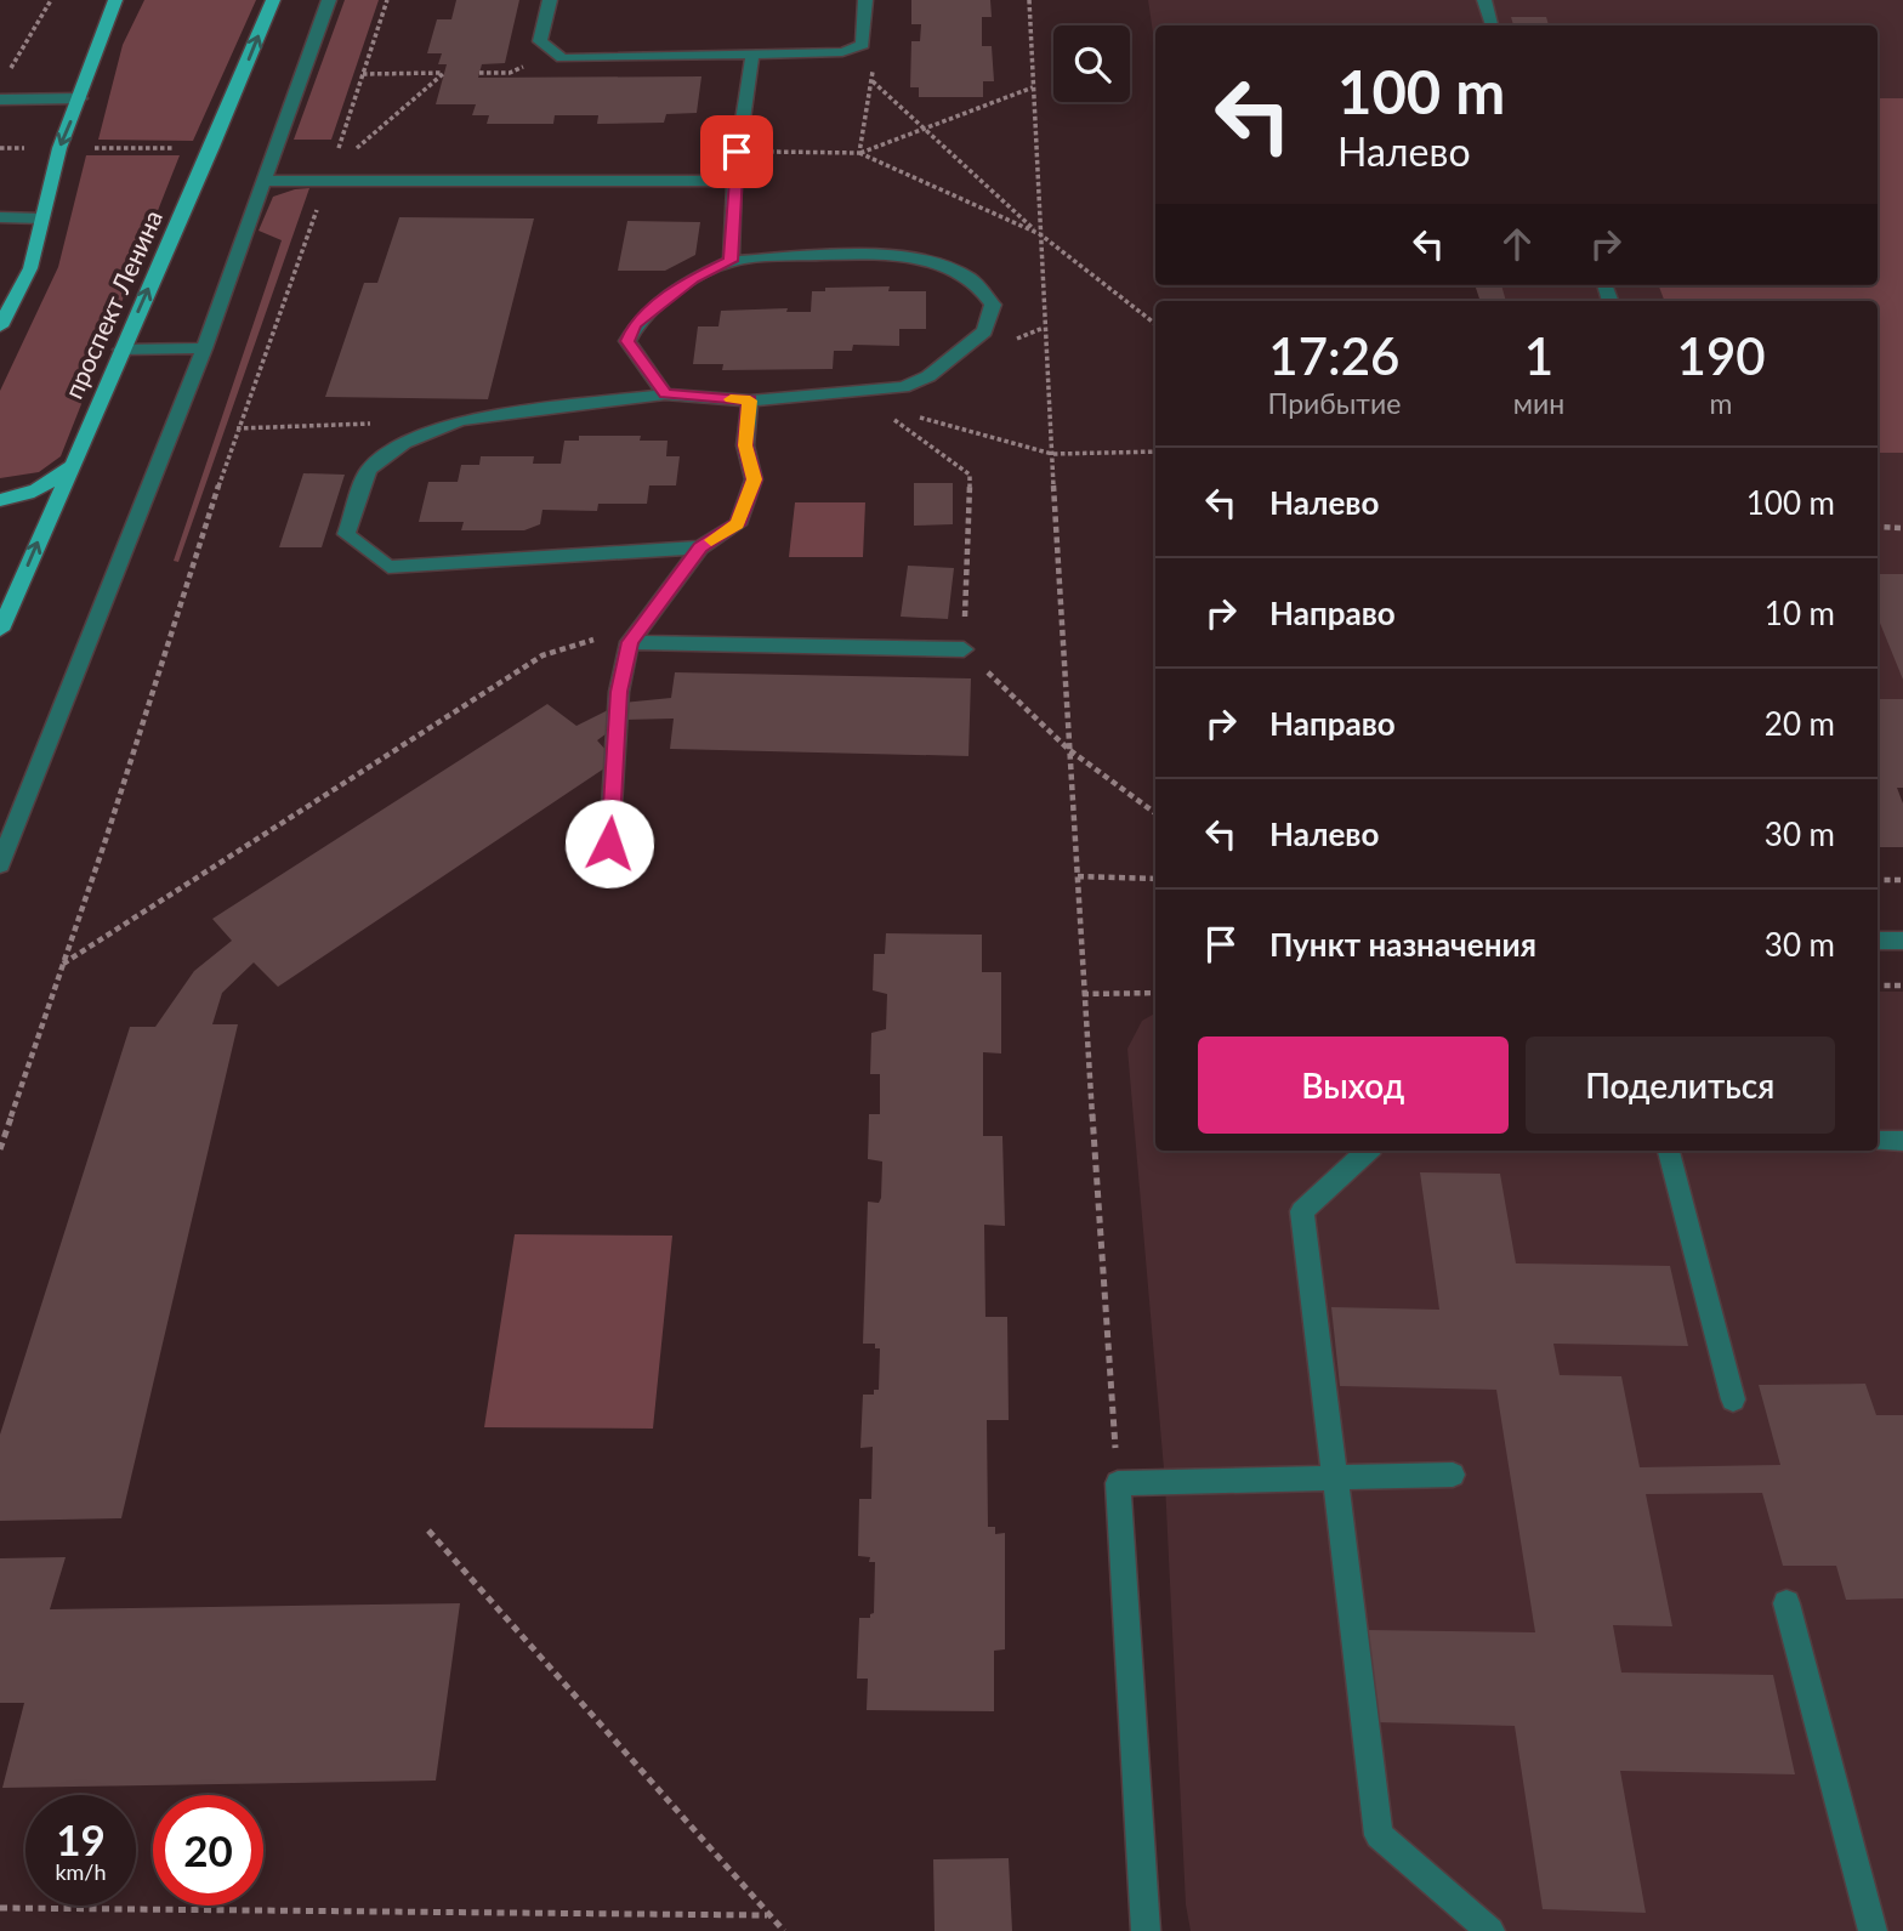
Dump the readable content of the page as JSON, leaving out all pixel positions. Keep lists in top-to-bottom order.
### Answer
{
  "streets": {
    "main road": ["проспект Ленина"]
  },
  "page": {
    "turn": ["100 m", "Налево"],
    "eta": [
      "17:26",
      "Прибытие",
      "1",
      "мин",
      "190",
      "m"
    ],
    "list": [
      {
        "name": "Налево",
        "value": "100 m"
      },
      {
        "name": "Направо",
        "value": "10 m"
      },
      {
        "name": "Направо",
        "value": "20 m"
      },
      {
        "name": "Налево",
        "value": "30 m"
      },
      {
        "name": "Пункт назначения",
        "value": "30 m"
      }
    ],
    "buttons": ["Выход", "Поделиться"],
    "speed": "19 km/h",
    "limit": "20"
  }
}
